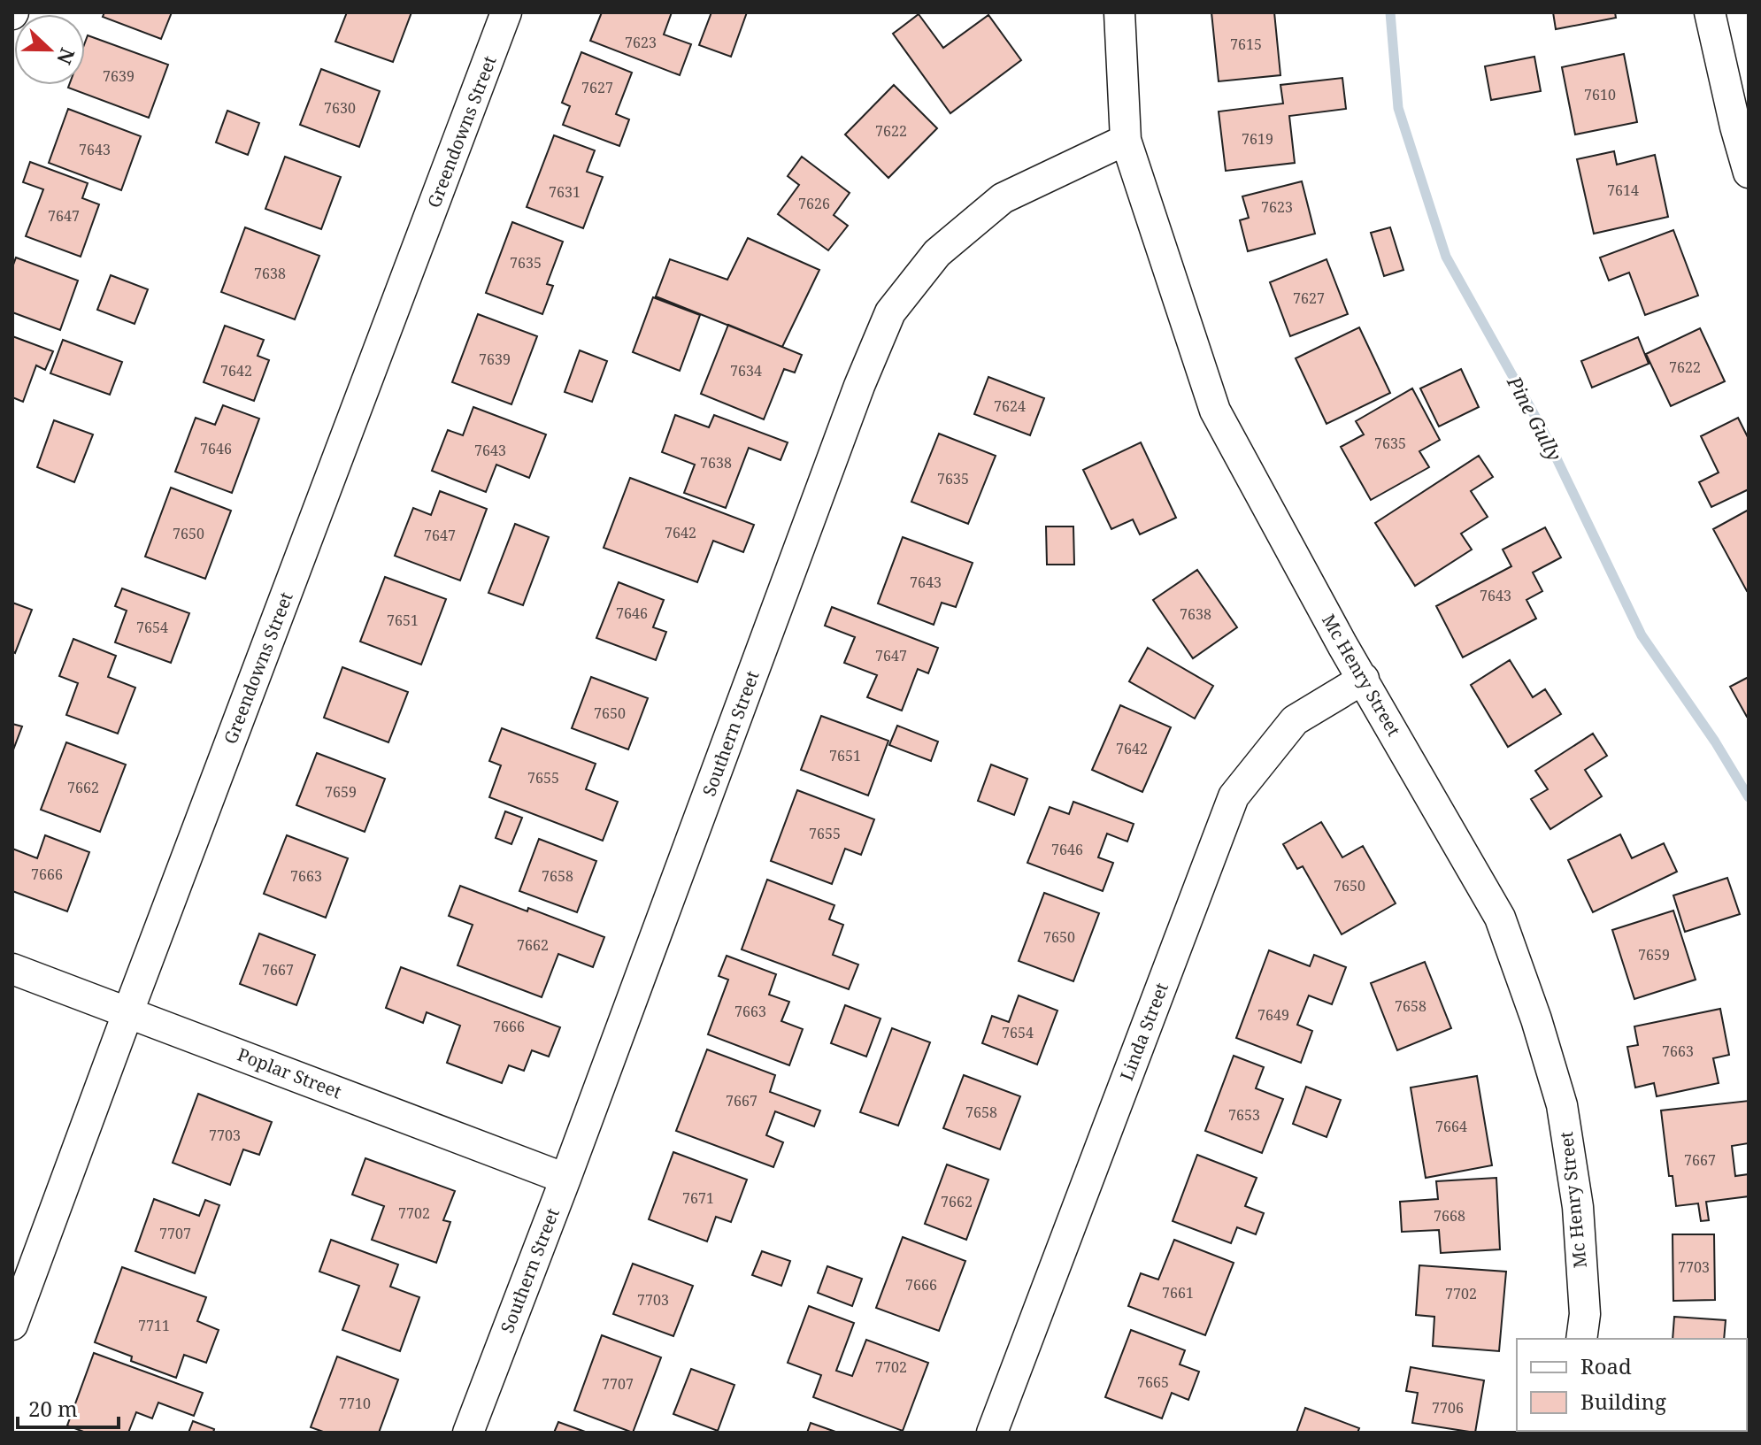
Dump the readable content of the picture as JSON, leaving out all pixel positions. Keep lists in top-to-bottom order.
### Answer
{
  "streets": {
    "street": [
      "Greendowns Street",
      "Mc Henry Street",
      "Southern Street",
      "Linda Street",
      "Poplar Street"
    ]
  },
  "crossings": [
    ["Greendowns Street", "Poplar Street"],
    ["Mc Henry Street", "Southern Street"],
    ["Mc Henry Street", "Linda Street"],
    ["Southern Street", "Poplar Street"]
  ],
  "water": ["Pine Gully"],
  "house_numbers": [
    "7623",
    "7615",
    "7639",
    "7627",
    "7610",
    "7630",
    "7622",
    "7619",
    "7643",
    "7614",
    "7631",
    "7626",
    "7623",
    "7647",
    "7635",
    "7638",
    "7627",
    "7639",
    "7622",
    "7642",
    "7634",
    "7624",
    "7635",
    "7646",
    "7643",
    "7638",
    "7635",
    "7642",
    "7650",
    "7647",
    "7643",
    "7643",
    "7646",
    "7638",
    "7651",
    "7654",
    "7647",
    "7650",
    "7642",
    "7651",
    "7655",
    "7662",
    "7659",
    "7655",
    "7646",
    "7666",
    "7663",
    "7658",
    "7650",
    "7650",
    "7662",
    "7659",
    "7667",
    "7658",
    "7663",
    "7649",
    "7666",
    "7654",
    "7663",
    "7667",
    "7658",
    "7653",
    "7664",
    "7703",
    "7667",
    "7671",
    "7662",
    "7702",
    "7668",
    "7707",
    "7703",
    "7666",
    "7661",
    "7702",
    "7703",
    "7711",
    "7702",
    "7665",
    "7707",
    "7710",
    "7706"
  ],
  "legend": ["Road", "Building"],
  "scale_bar": "20 m",
  "north": "right"
}
